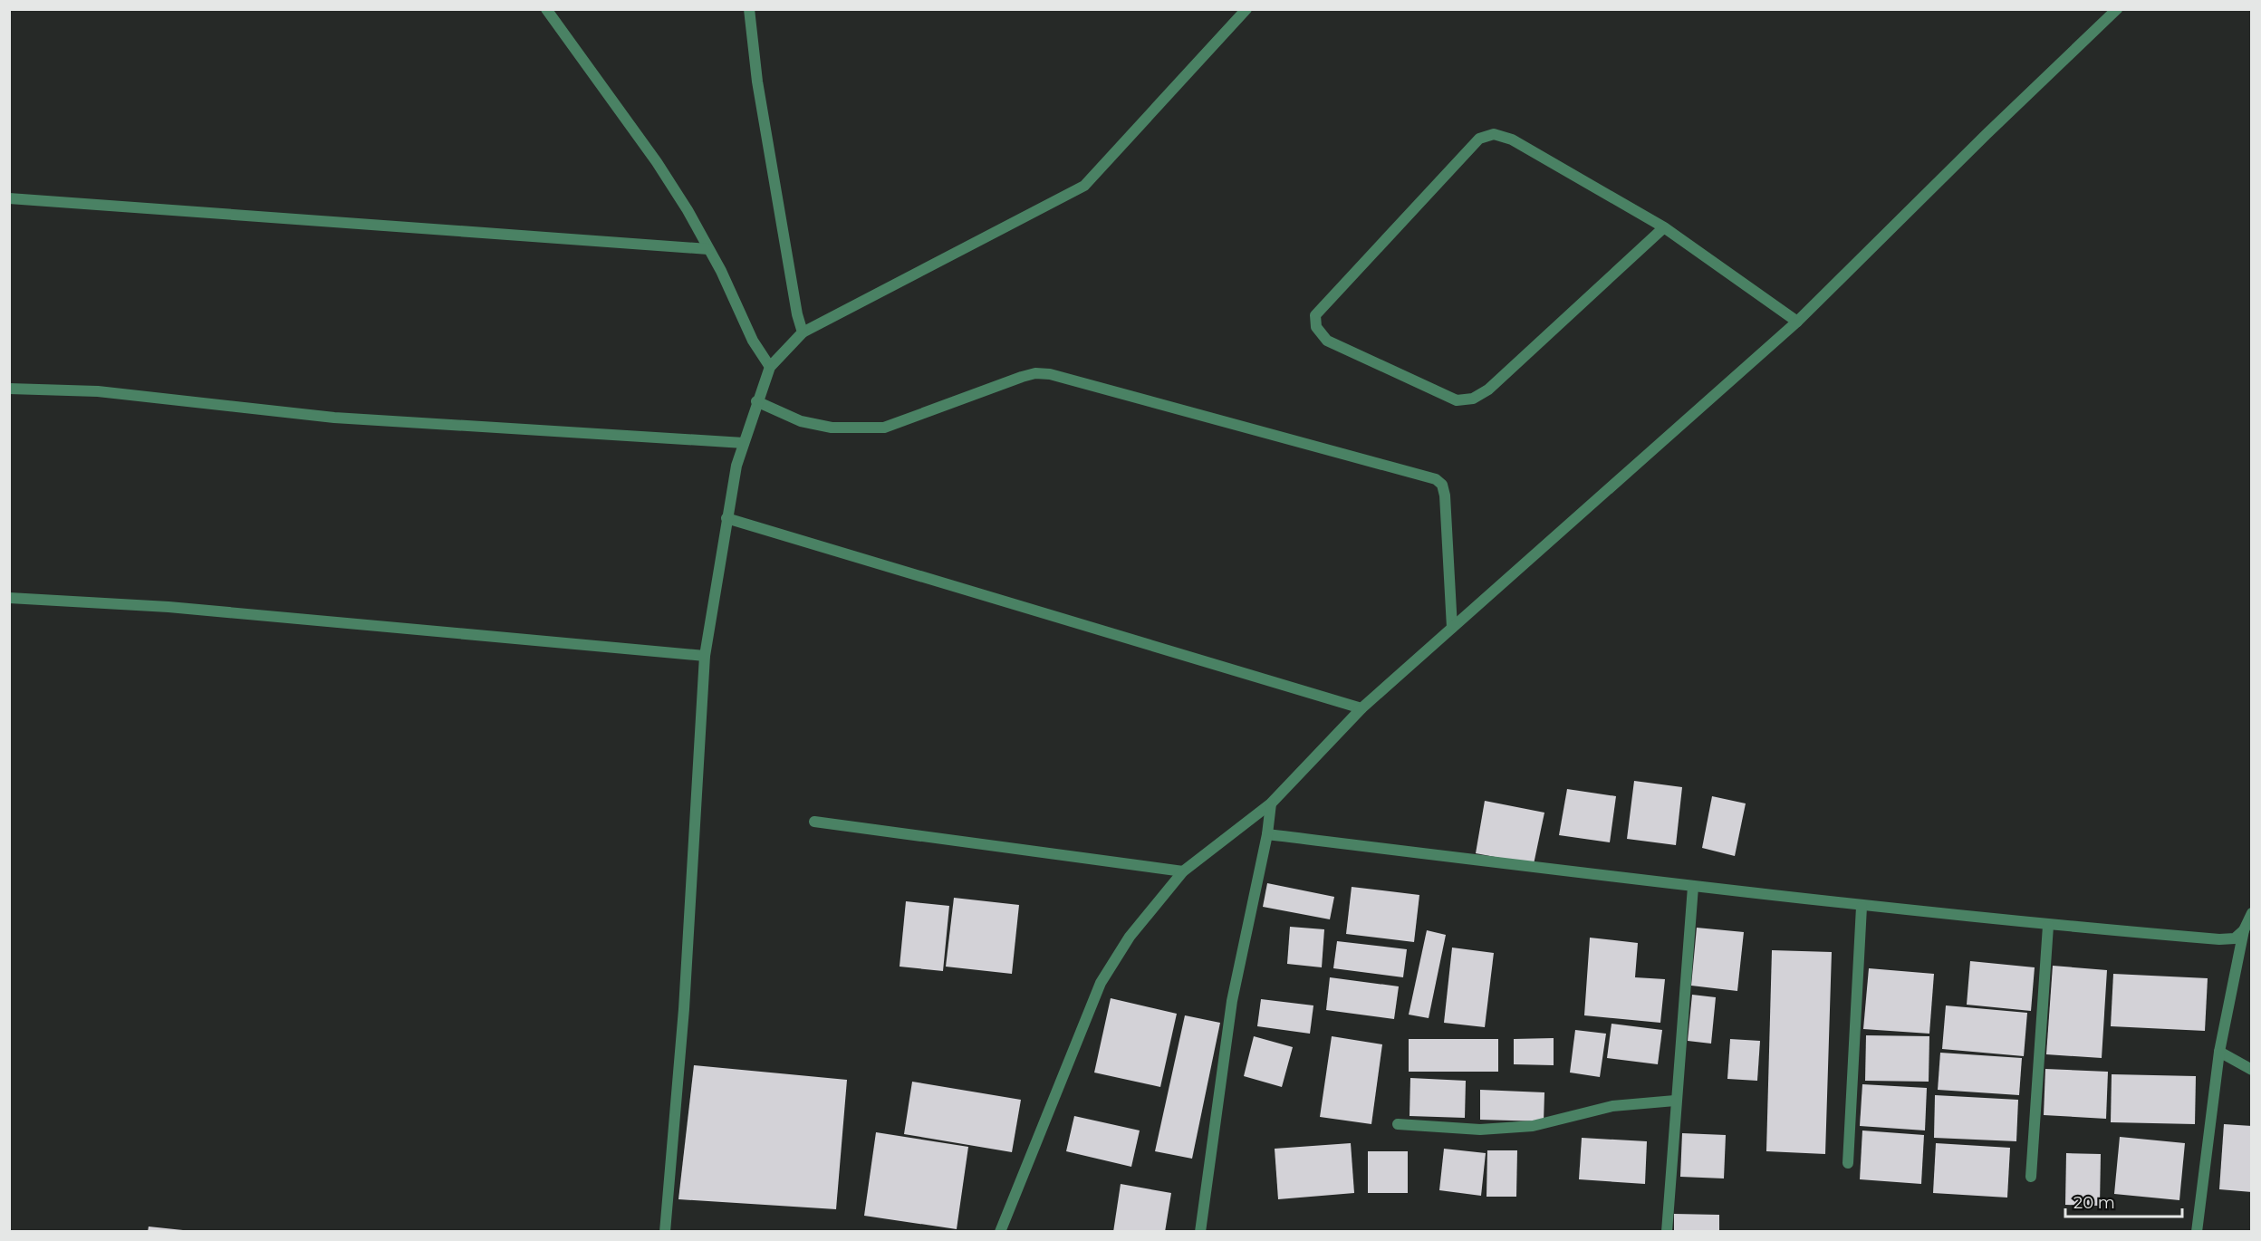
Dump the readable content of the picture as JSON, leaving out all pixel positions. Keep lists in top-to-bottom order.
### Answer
{
  "scale_bar": "20 m"
}
